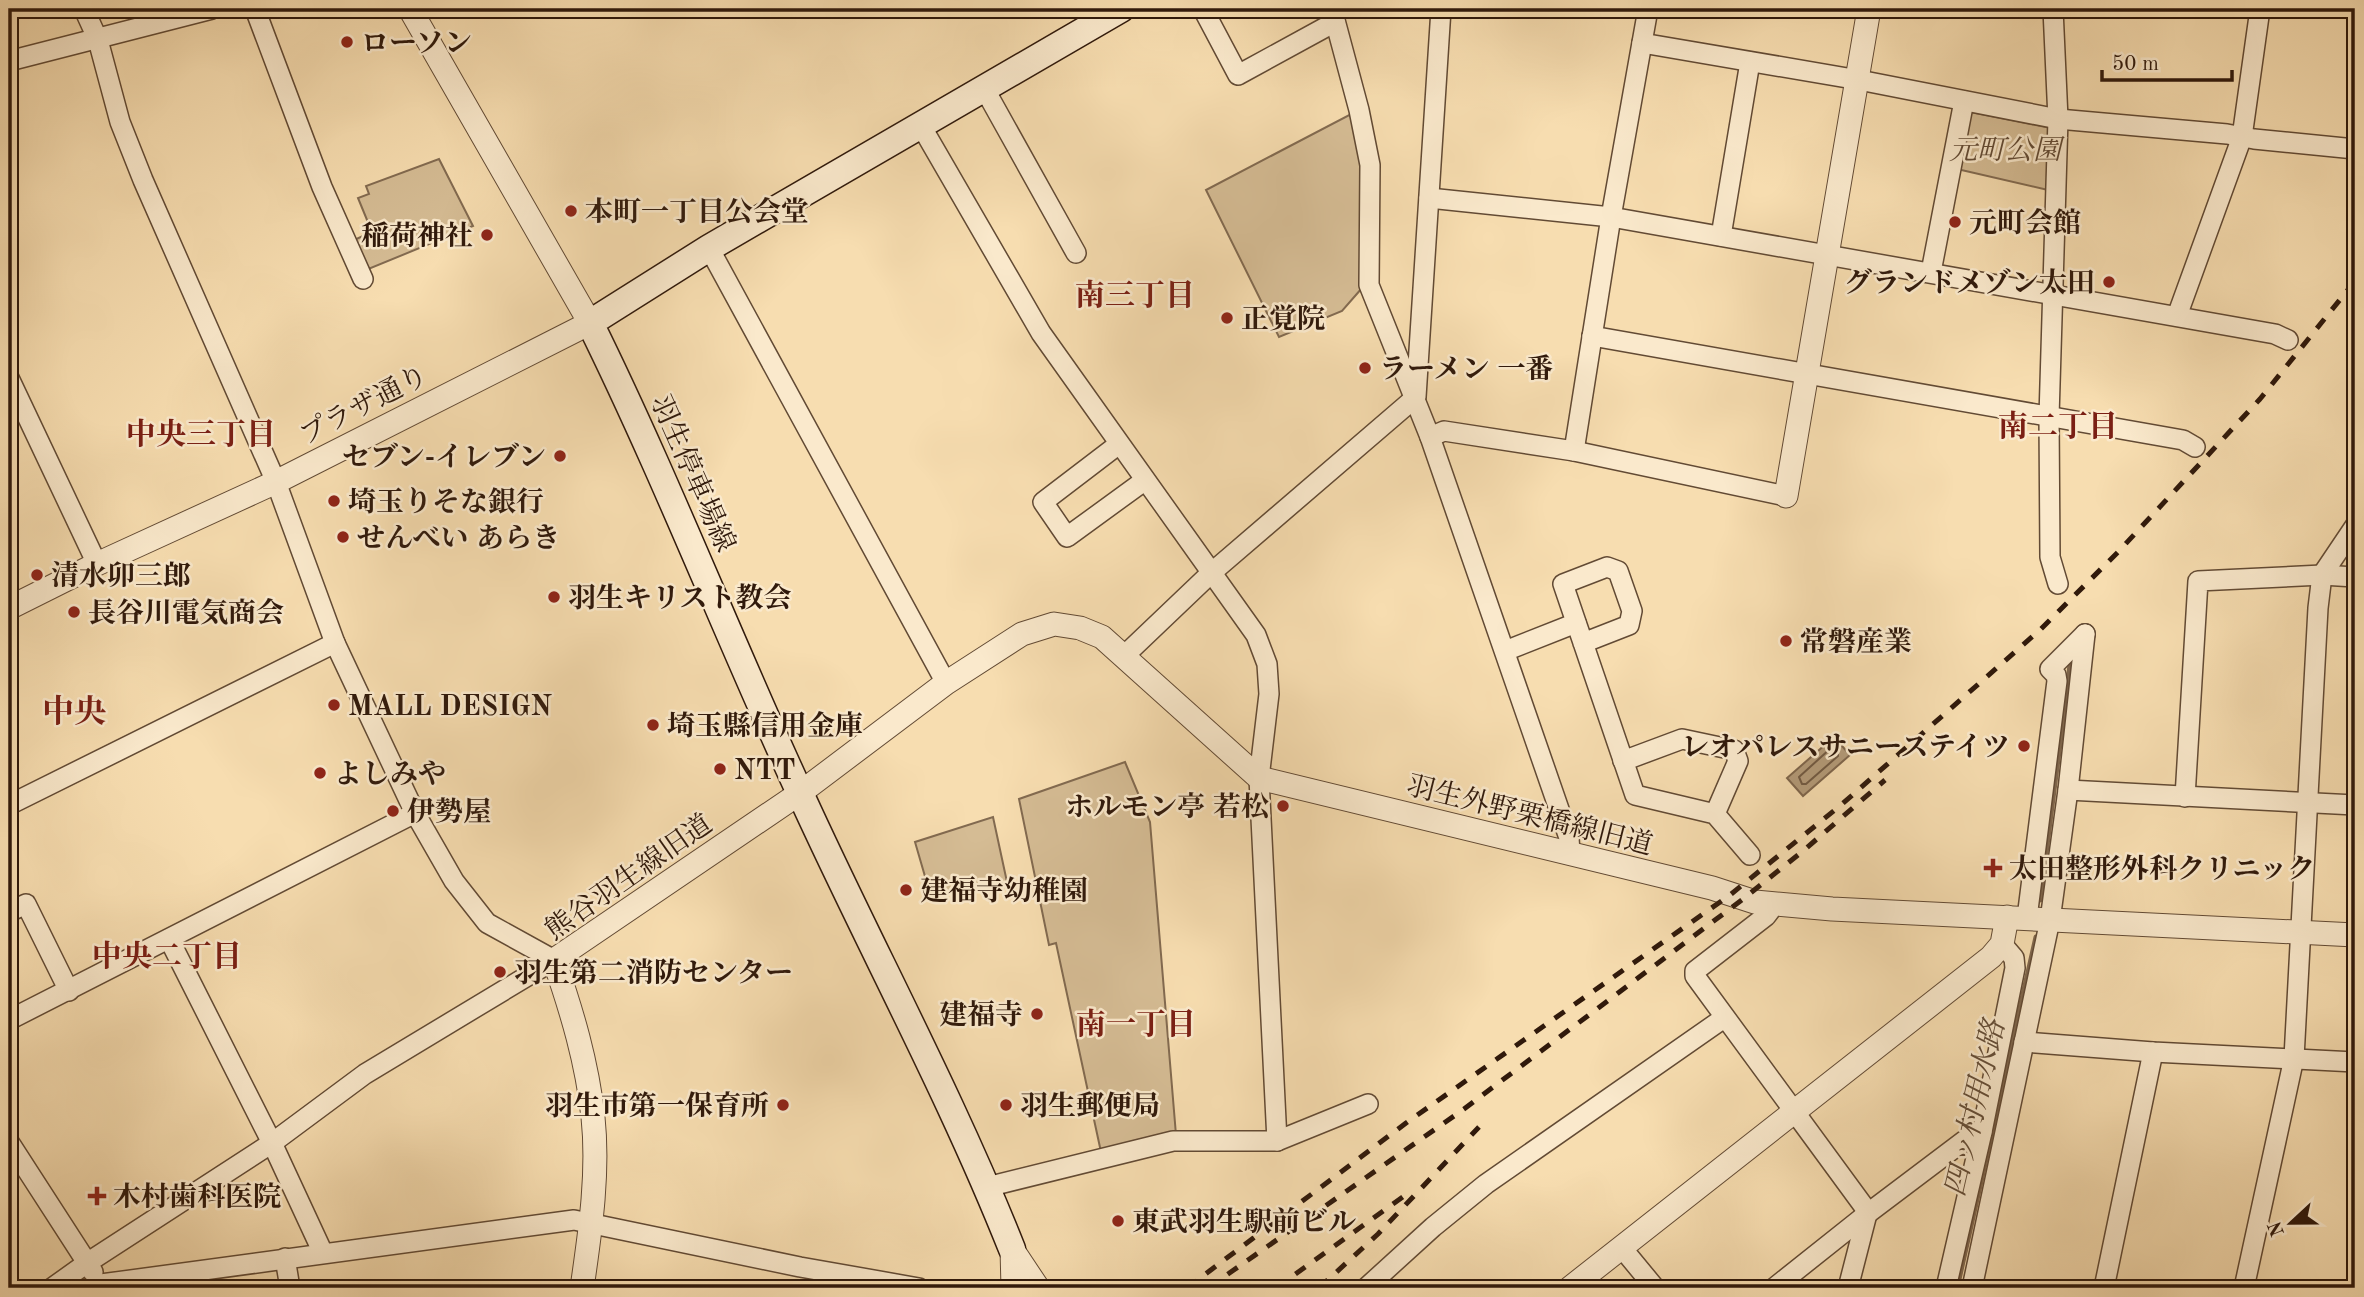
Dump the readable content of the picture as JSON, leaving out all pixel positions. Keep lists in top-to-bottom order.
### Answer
{
  "streets": {
    "main road": ["羽生停車場線"],
    "street": ["プラザ通り", "羽生外野栗橋線旧道", "熊谷羽生線旧道"]
  },
  "crossings": [
    ["プラザ通り", "羽生停車場線"],
    ["羽生停車場線", "羽生外野栗橋線旧道"],
    ["羽生停車場線", "熊谷羽生線旧道"],
    ["羽生外野栗橋線旧道", "熊谷羽生線旧道"]
  ],
  "districts": [
    "南三丁目",
    "南二丁目",
    "中央三丁目",
    "中央",
    "中央二丁目",
    "南一丁目"
  ],
  "water": ["四ッ村用水路"],
  "parks": ["元町公園"],
  "places": {
    "other": [
      "ローソン",
      "本町一丁目公会堂",
      "元町会館",
      "稲荷神社",
      "グランドメゾン太田",
      "正覚院",
      "ラーメン 一番",
      "セブン-イレブン",
      "埼玉りそな銀行",
      "せんべい あらき",
      "清水卯三郎",
      "羽生キリスト教会",
      "長谷川電気商会",
      "常磐産業",
      "MALL DESIGN",
      "埼玉縣信用金庫",
      "レオパレスサニーステイツ",
      "NTT",
      "よしみや",
      "ホルモン亭 若松",
      "伊勢屋",
      "建福寺幼稚園",
      "羽生第二消防センター",
      "建福寺",
      "羽生市第一保育所",
      "羽生郵便局",
      "東武羽生駅前ビル"
    ],
    "health": ["太田整形外科クリニック", "木村歯科医院"]
  },
  "scale_bar": "50 m",
  "north": "left"
}
